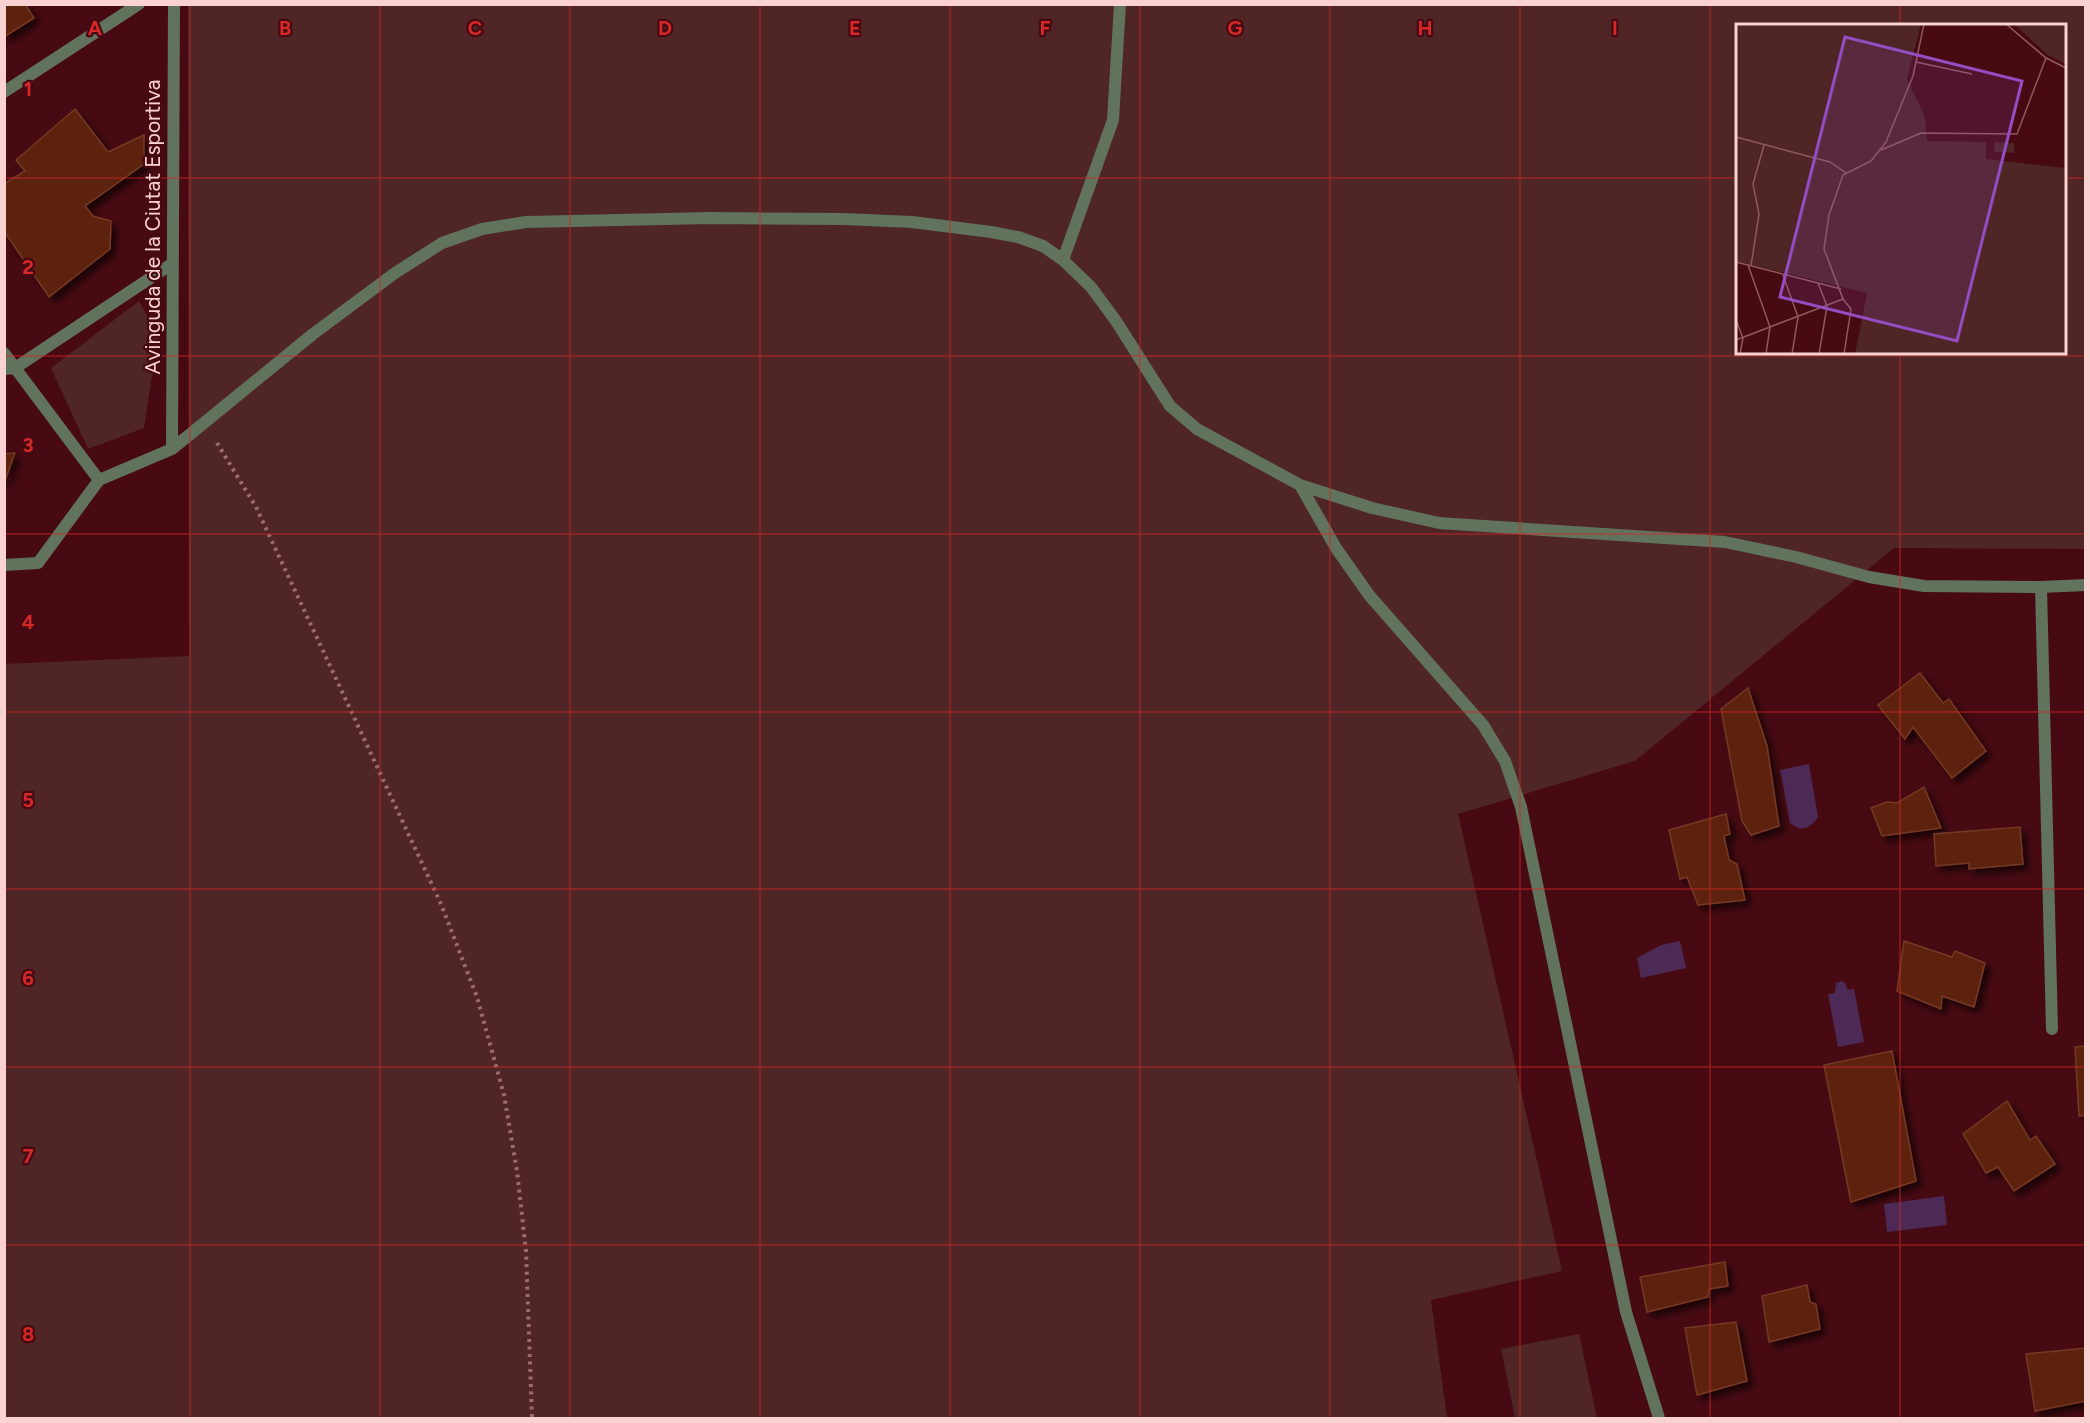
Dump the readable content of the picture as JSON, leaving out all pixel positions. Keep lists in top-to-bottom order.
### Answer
{
  "streets": {
    "street": ["Avinguda de la Ciutat Esportiva"]
  },
  "grid": {
    "columns": [
      "A",
      "B",
      "C",
      "D",
      "E",
      "F",
      "G",
      "H",
      "I"
    ],
    "rows": [
      "1",
      "2",
      "3",
      "4",
      "5",
      "6",
      "7",
      "8"
    ]
  }
}
